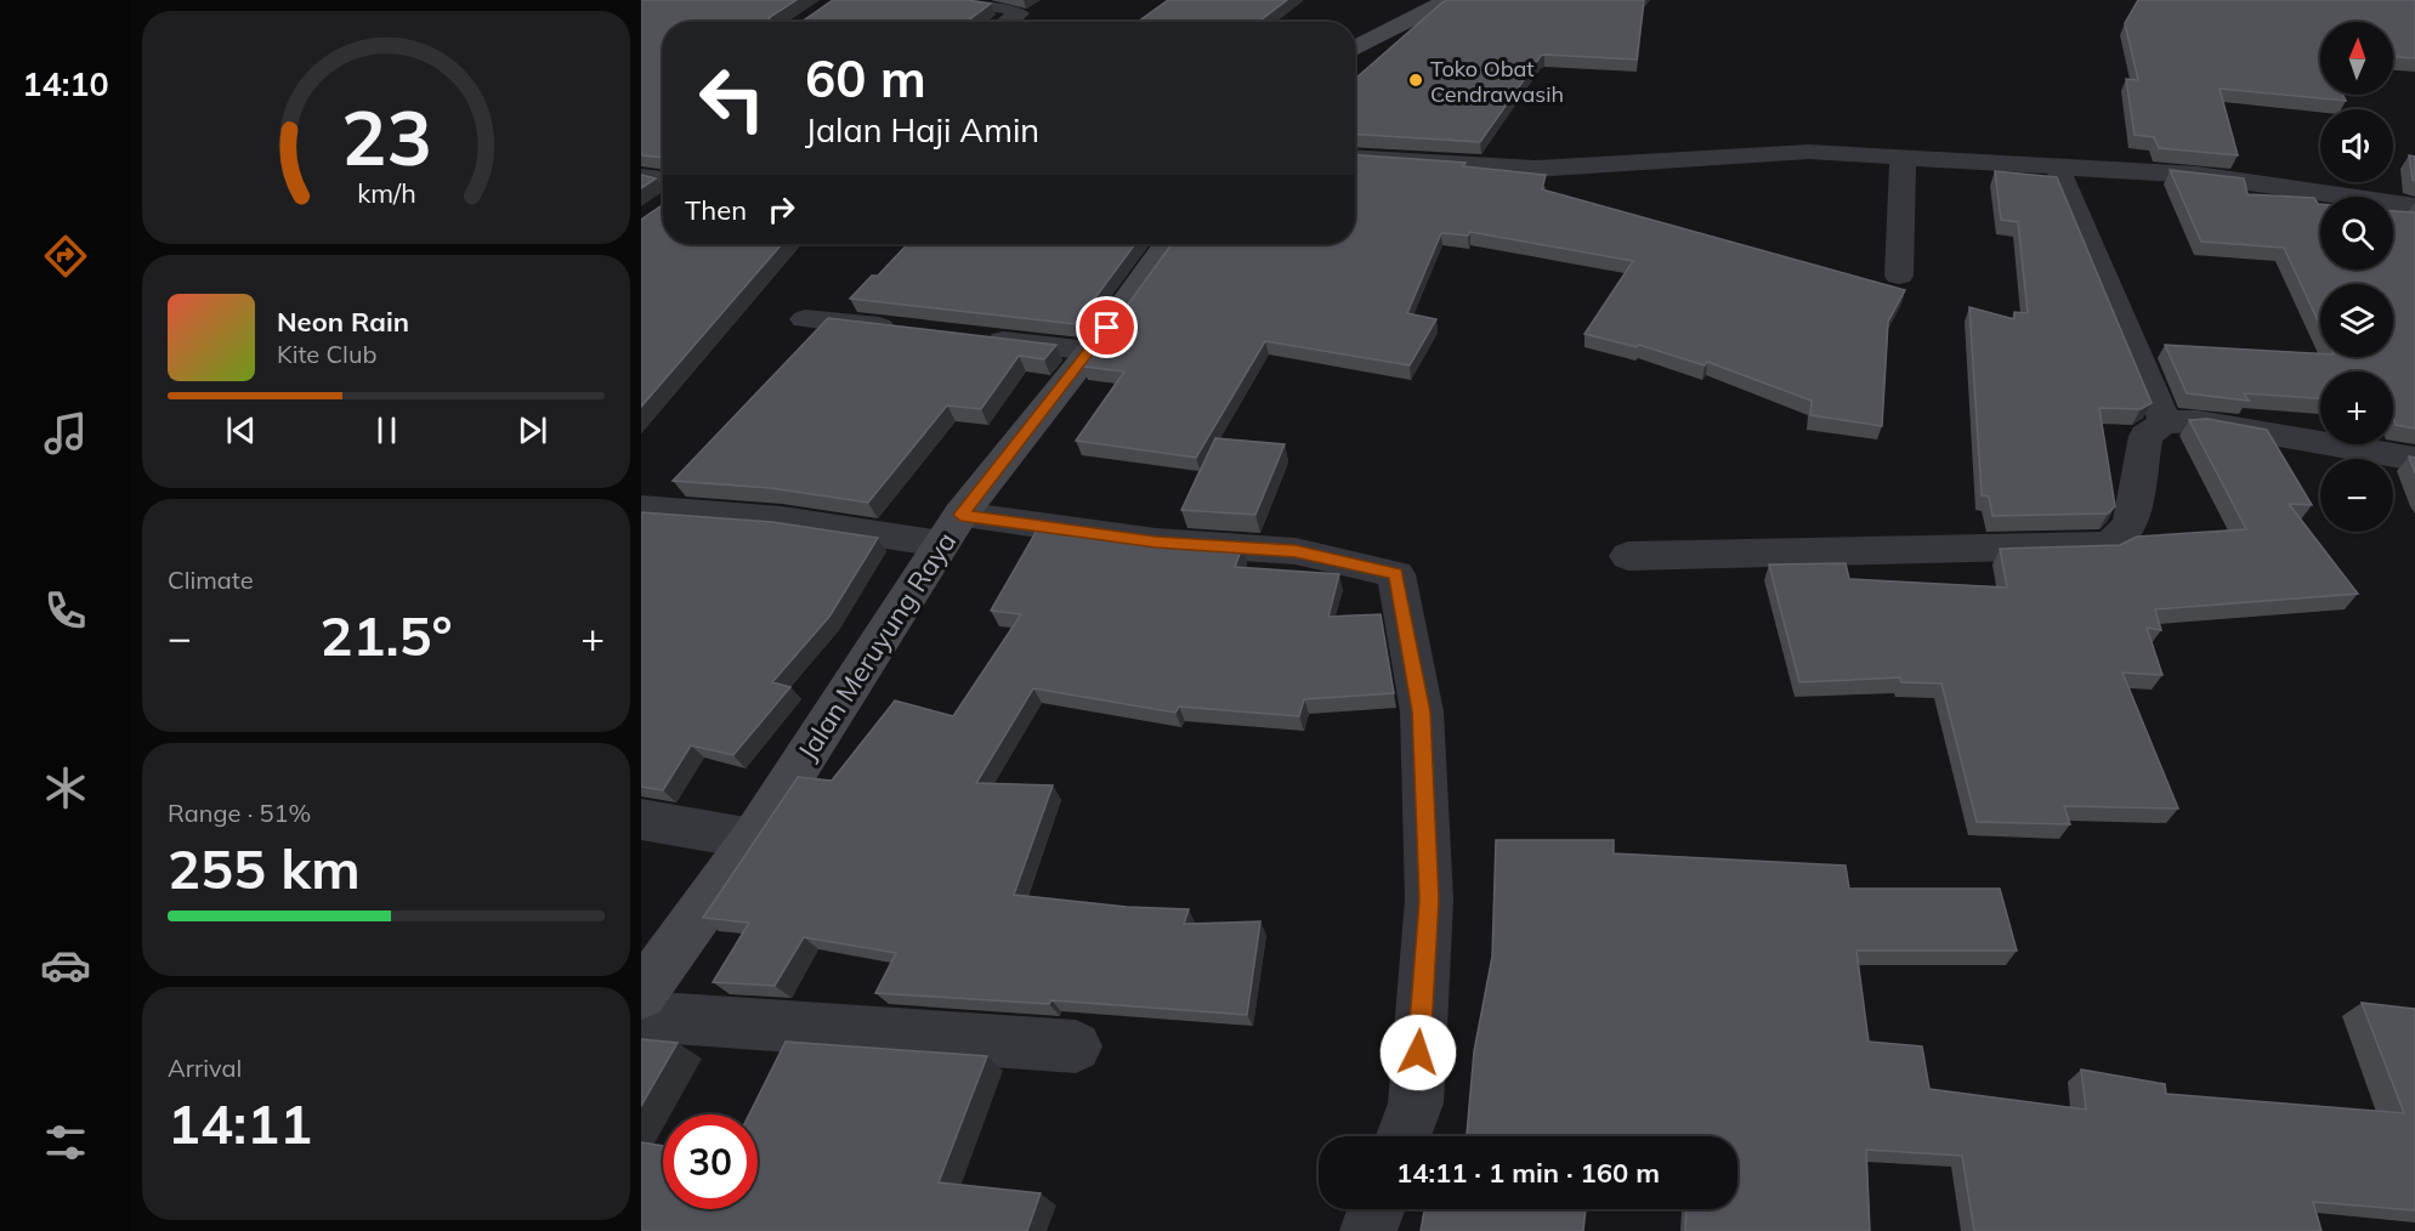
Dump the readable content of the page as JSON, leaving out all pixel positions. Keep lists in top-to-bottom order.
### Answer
{
  "streets": {
    "main road": ["Jalan Meruyung Raya"]
  },
  "places": ["Toko Obat Cendrawasih"],
  "north": "top",
  "page": {
    "tabs": "14:10",
    "map_buttons": ["+", "−"],
    "turn": ["60 m", "Jalan Haji Amin"],
    "then": "Then",
    "song": ["Neon Rain", "Kite Club"],
    "tile": [
      "Climate",
      ["Range · 51%", "255 km"],
      ["Arrival", "14:11"]
    ],
    "heat": ["−", "21.5°", "+"],
    "limit": "30",
    "trip": "14:11 · 1 min · 160 m",
    "gauge": ["23", "km/h"]
  }
}
